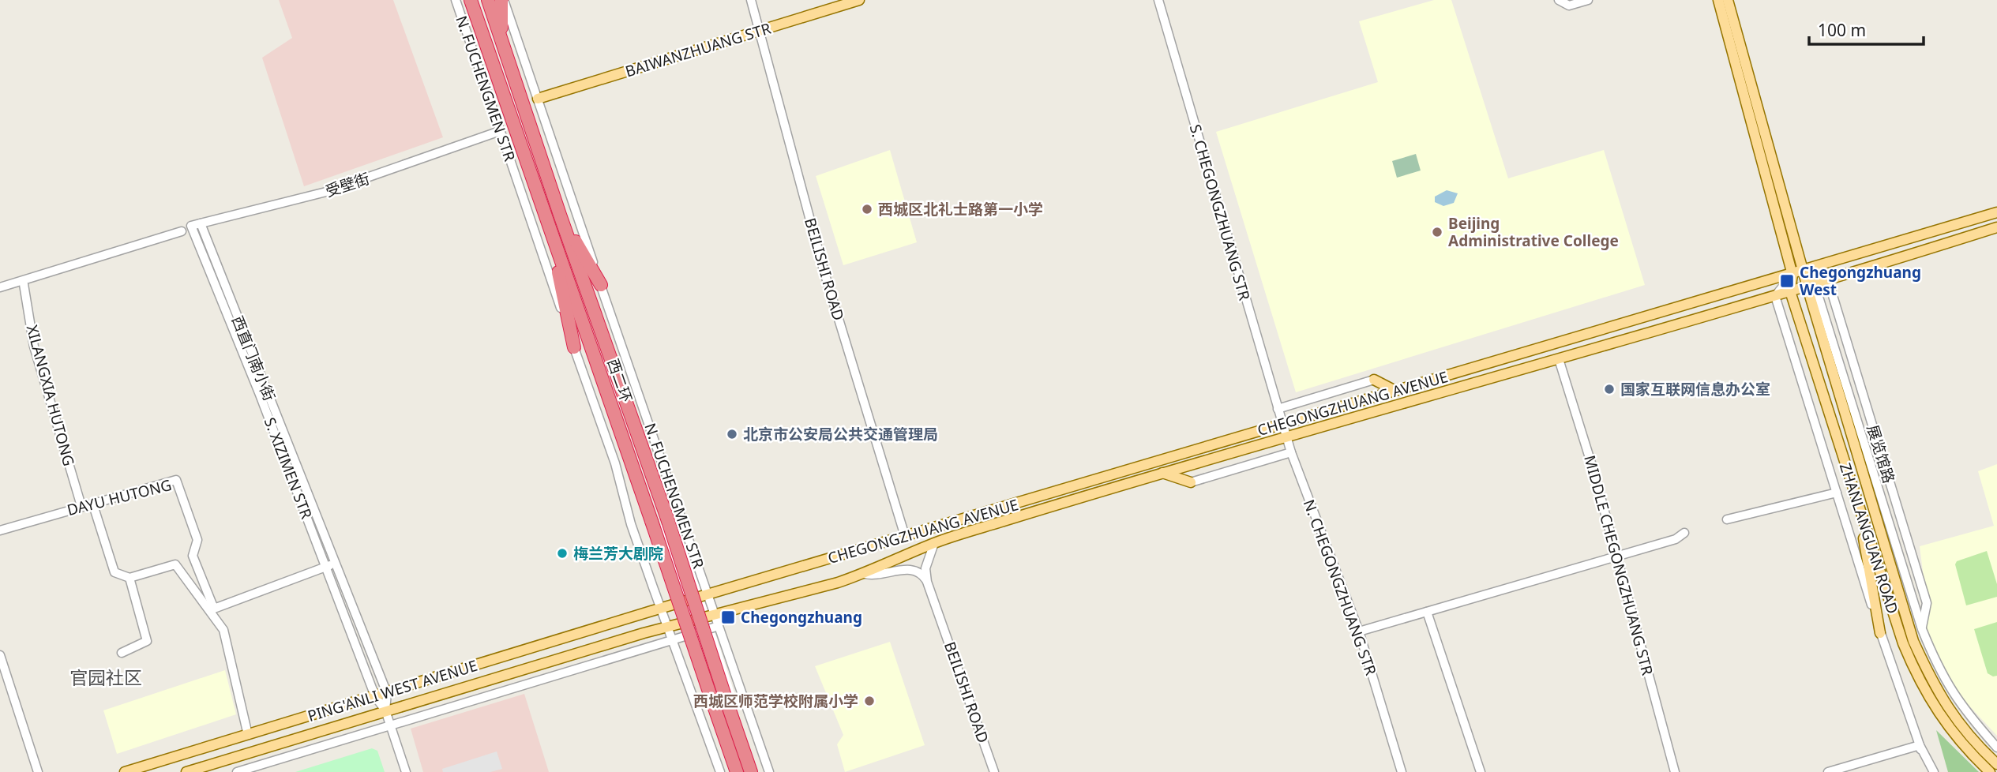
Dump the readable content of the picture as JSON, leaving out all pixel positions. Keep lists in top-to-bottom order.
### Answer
{
  "streets": {
    "highway": ["西二环"],
    "main road": [
      "BAIWANZHUANG STR",
      "CHEGONGZHUANG AVENUE",
      "ZHANLANGUAN ROAD",
      "PING'ANLI WEST AVENUE"
    ],
    "street": [
      "N. FUCHENGMEN STR",
      "受壁街",
      "S. CHEGONGZHUANG STR",
      "BEILISHI ROAD",
      "西直门南小街",
      "XILANGXIA HUTONG",
      "展览馆路",
      "S. XIZIMEN STR",
      "DAYU HUTONG",
      "MIDDLE CHEGONGZHUANG STR",
      "N. CHEGONGZHUANG STR"
    ]
  },
  "crossings": [
    ["BAIWANZHUANG STR", "N. FUCHENGMEN STR"],
    ["BAIWANZHUANG STR", "BEILISHI ROAD"],
    ["N. FUCHENGMEN STR", "受壁街"],
    ["N. FUCHENGMEN STR", "CHEGONGZHUANG AVENUE"],
    ["N. FUCHENGMEN STR", "PING'ANLI WEST AVENUE"],
    ["受壁街", "西直门南小街"],
    ["受壁街", "S. XIZIMEN STR"],
    ["S. CHEGONGZHUANG STR", "CHEGONGZHUANG AVENUE"],
    ["S. CHEGONGZHUANG STR", "N. CHEGONGZHUANG STR"],
    ["BEILISHI ROAD", "CHEGONGZHUANG AVENUE"],
    ["西直门南小街", "S. XIZIMEN STR"],
    ["西直门南小街", "DAYU HUTONG"],
    ["西直门南小街", "PING'ANLI WEST AVENUE"],
    ["XILANGXIA HUTONG", "DAYU HUTONG"],
    ["CHEGONGZHUANG AVENUE", "ZHANLANGUAN ROAD"],
    ["CHEGONGZHUANG AVENUE", "MIDDLE CHEGONGZHUANG STR"],
    ["CHEGONGZHUANG AVENUE", "N. CHEGONGZHUANG STR"],
    ["CHEGONGZHUANG AVENUE", "PING'ANLI WEST AVENUE"],
    ["展览馆路", "ZHANLANGUAN ROAD"],
    ["S. XIZIMEN STR", "DAYU HUTONG"],
    ["S. XIZIMEN STR", "PING'ANLI WEST AVENUE"]
  ],
  "districts": ["官园社区"],
  "places": {
    "other": [
      "西城区北礼士路第一小学",
      "Beijing Administrative College",
      "国家互联网信息办公室",
      "北京市公安局公共交通管理局",
      "梅兰芳大剧院",
      "西城区师范学校附属小学"
    ],
    "transit": ["Chegongzhuang West", "Chegongzhuang"]
  },
  "scale_bar": "100 m"
}
